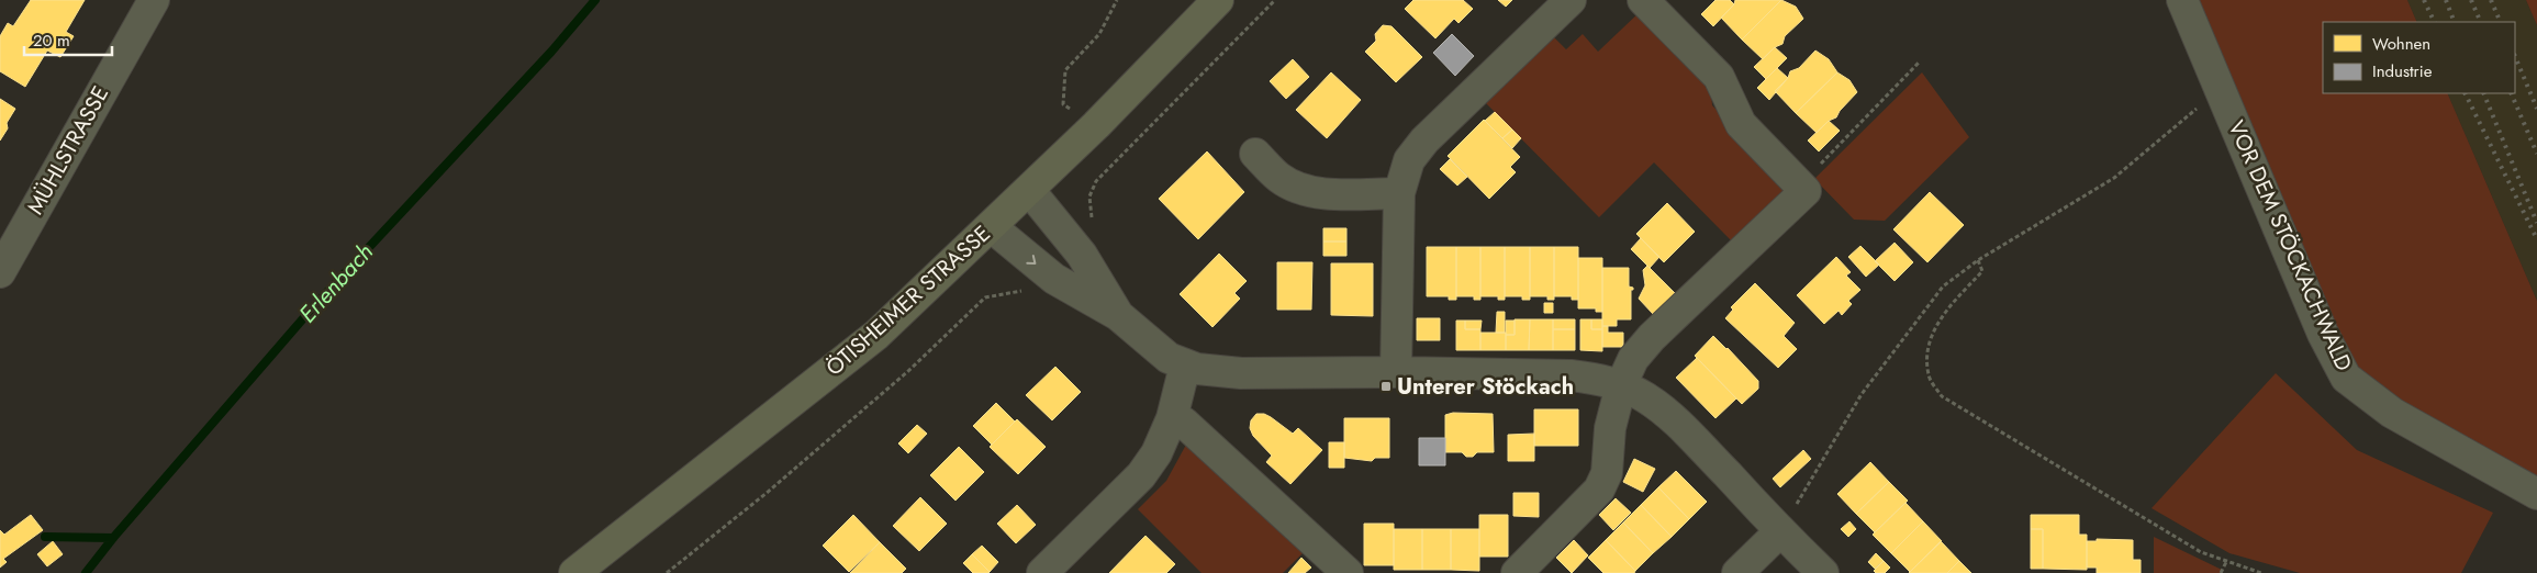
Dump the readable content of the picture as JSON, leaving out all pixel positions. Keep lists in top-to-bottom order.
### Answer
{
  "streets": {
    "main road": ["ÖTISHEIMER STRASSE"],
    "street": ["MÜHLSTRASSE", "VOR DEM STÖCKACHWALD"]
  },
  "water": ["Erlenbach"],
  "places": {
    "transit": ["Unterer Stöckach"]
  },
  "legend": ["Wohnen", "Industrie"],
  "scale_bar": "20 m"
}
